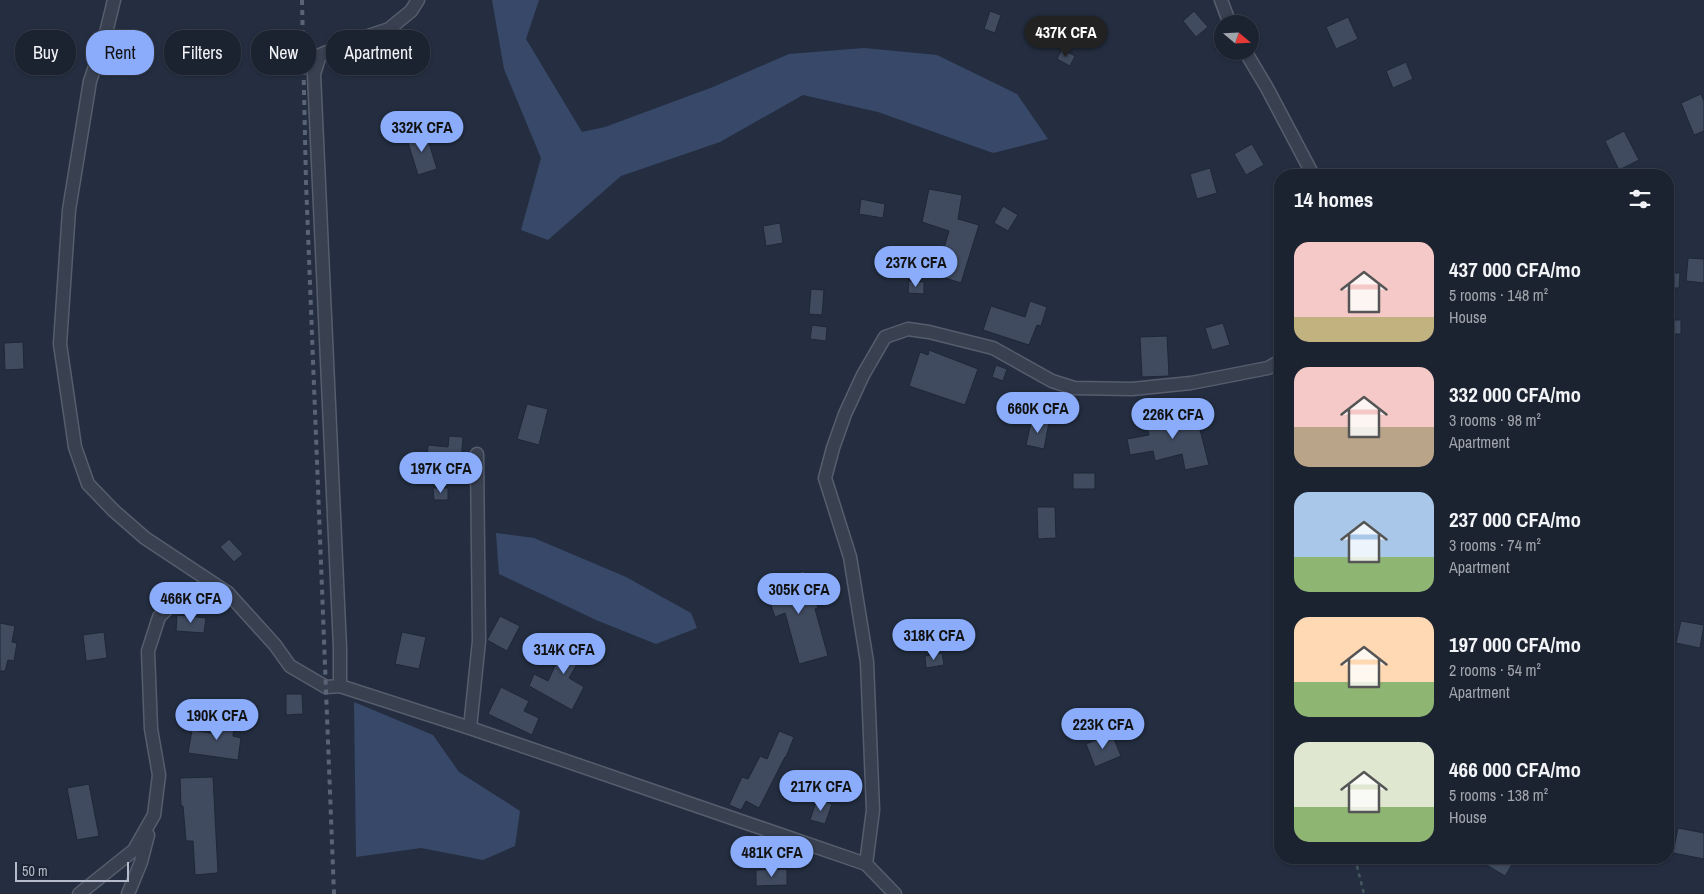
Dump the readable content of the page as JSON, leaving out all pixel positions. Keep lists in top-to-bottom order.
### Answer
{
  "scale_bar": "50 m",
  "north": "right",
  "page": {
    "price": [
      "437K CFA",
      "332K CFA",
      "237K CFA",
      "660K CFA",
      "226K CFA",
      "197K CFA",
      "305K CFA",
      "466K CFA",
      "318K CFA",
      "314K CFA",
      "190K CFA",
      "223K CFA",
      "217K CFA",
      "481K CFA"
    ],
    "chip": [
      "Buy",
      "Rent",
      "Filters",
      "New",
      "Apartment"
    ],
    "heading": "14 homes",
    "list": [
      {
        "name": "437 000 CFA/mo",
        "note": "5 rooms · 148 m² · House"
      },
      {
        "name": "332 000 CFA/mo",
        "note": "3 rooms · 98 m² · Apartment"
      },
      {
        "name": "237 000 CFA/mo",
        "note": "3 rooms · 74 m² · Apartment"
      },
      {
        "name": "197 000 CFA/mo",
        "note": "2 rooms · 54 m² · Apartment"
      },
      {
        "name": "466 000 CFA/mo",
        "note": "5 rooms · 138 m² · House"
      }
    ],
    "scale": "50 m"
  }
}
